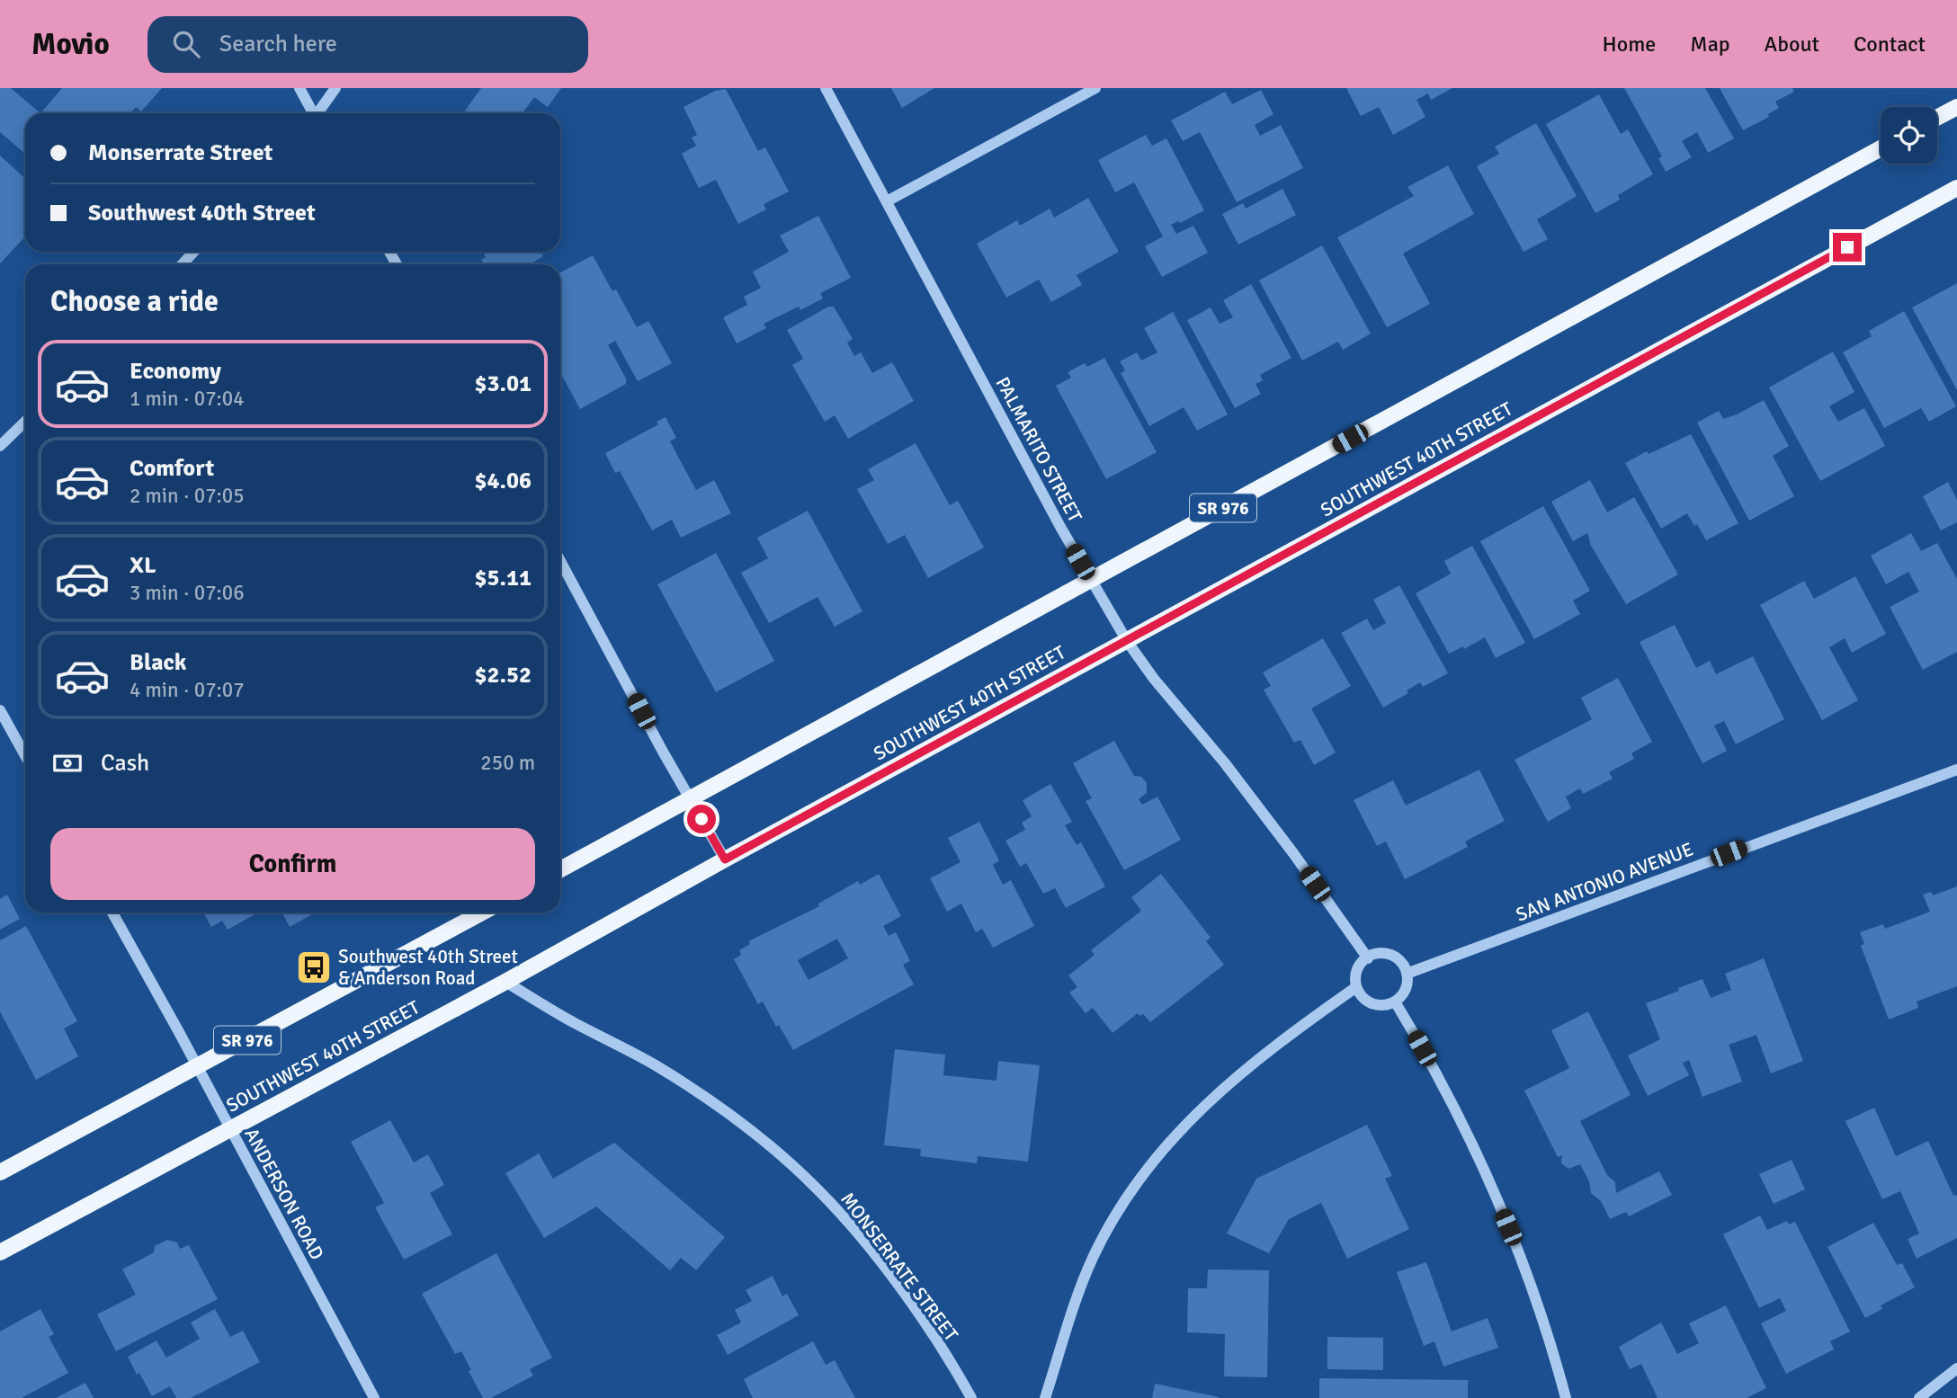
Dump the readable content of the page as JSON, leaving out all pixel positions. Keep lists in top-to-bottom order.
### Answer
{
  "streets": {
    "main road": ["SOUTHWEST 40TH STREET", "SR 976"],
    "street": [
      "PALMARITO STREET",
      "SAN ANTONIO AVENUE",
      "ANDERSON ROAD",
      "MONSERRATE STREET"
    ]
  },
  "crossings": [
    ["PALMARITO STREET", "SOUTHWEST 40TH STREET"],
    ["PALMARITO STREET", "SR 976"],
    ["PALMARITO STREET", "SAN ANTONIO AVENUE"],
    ["SOUTHWEST 40TH STREET", "ANDERSON ROAD"],
    ["SOUTHWEST 40TH STREET", "MONSERRATE STREET"],
    ["SR 976", "ANDERSON ROAD"]
  ],
  "places": {
    "bus stop": ["Southwest 40th Street & Anderson Road"]
  },
  "page": {
    "header": "Movio",
    "search": "Search here",
    "nav": [
      "Home",
      "Map",
      "About",
      "Contact"
    ],
    "banner": ["Monserrate Street", "Southwest 40th Street"],
    "heading": "Choose a ride",
    "list": [
      {
        "name": "Economy",
        "note": "1 min · 07:04",
        "value": "$3.01"
      },
      {
        "name": "Comfort",
        "note": "2 min · 07:05",
        "value": "$4.06"
      },
      {
        "name": "XL",
        "note": "3 min · 07:06",
        "value": "$5.11"
      },
      {
        "name": "Black",
        "note": "4 min · 07:07",
        "value": "$2.52"
      }
    ],
    "pay": ["Cash", "250 m"],
    "buttons": "Confirm"
  }
}
